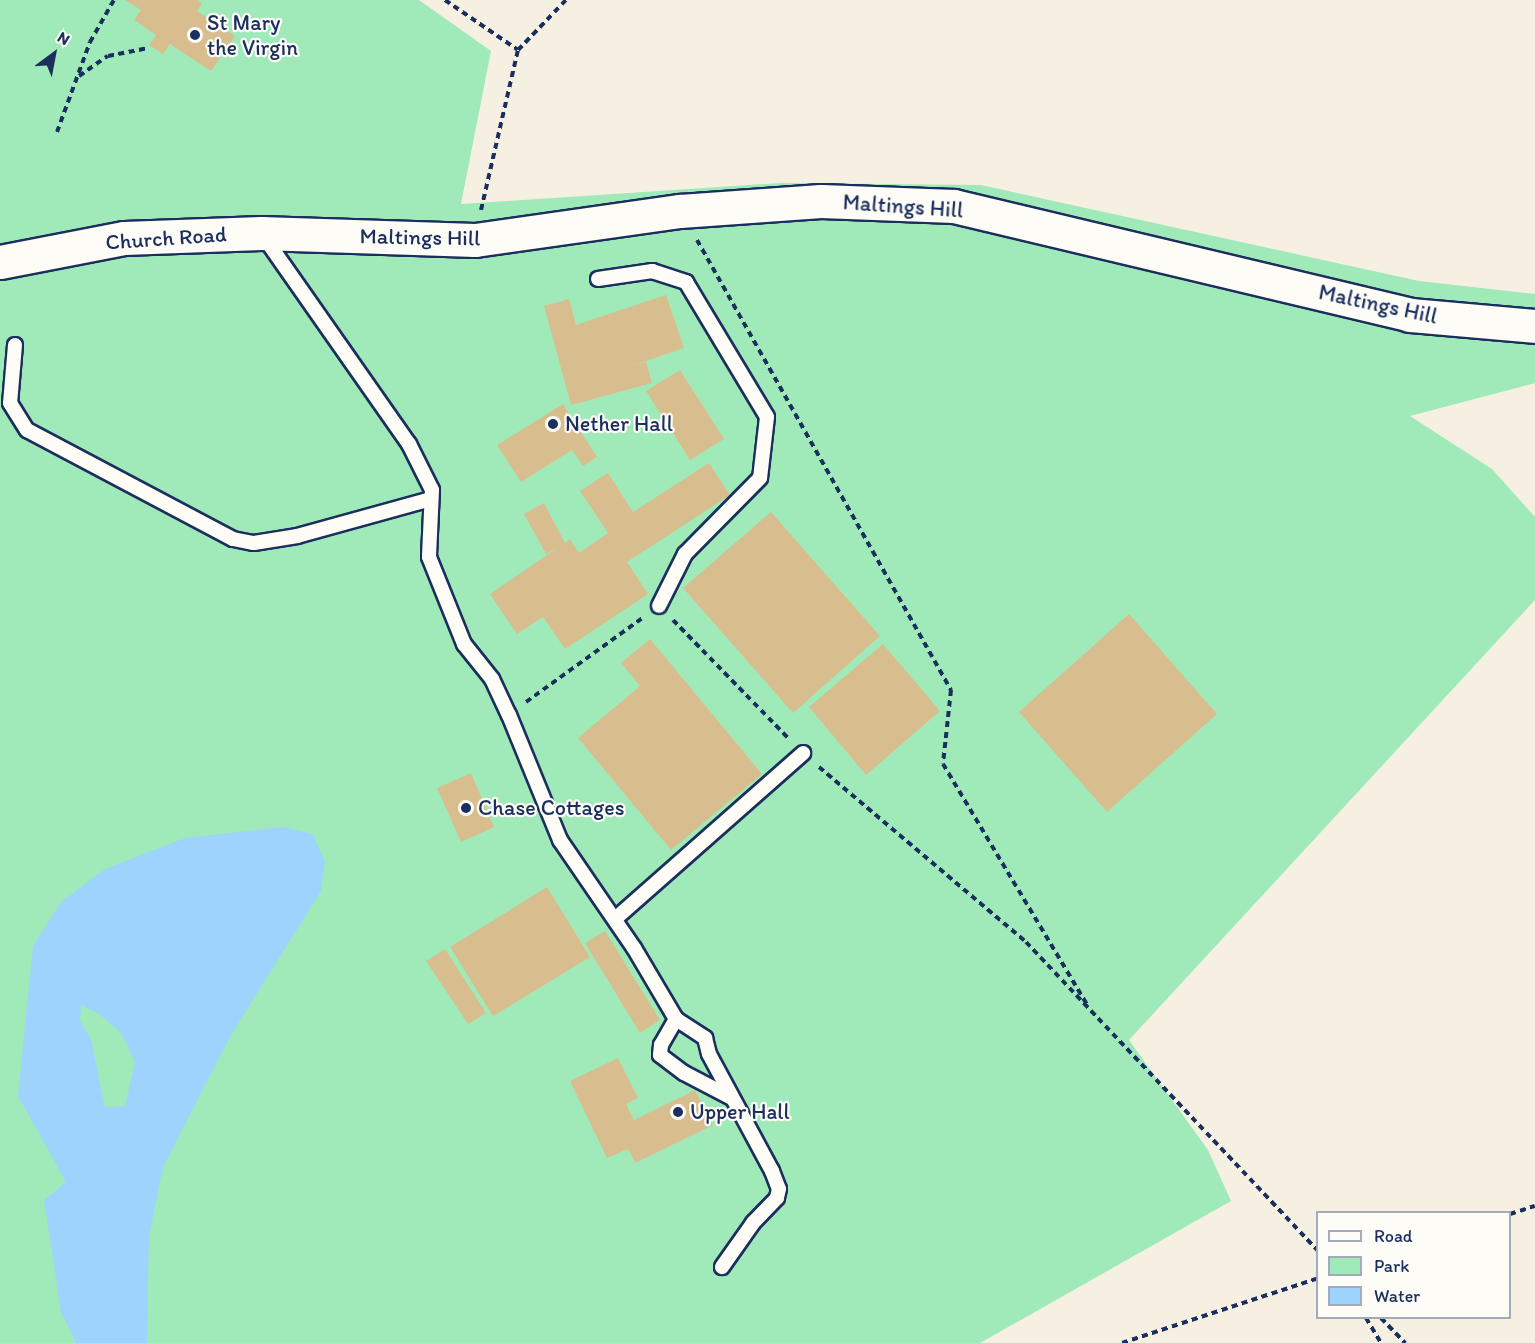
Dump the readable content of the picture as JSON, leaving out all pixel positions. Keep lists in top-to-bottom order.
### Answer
{
  "streets": {
    "street": ["Maltings Hill", "Church Road"]
  },
  "crossings": [
    ["Maltings Hill", "Church Road"]
  ],
  "places": [
    "St Mary the Virgin",
    "Nether Hall",
    "Chase Cottages",
    "Upper Hall"
  ],
  "legend": ["Road", "Park", "Water"],
  "north": "top right"
}
